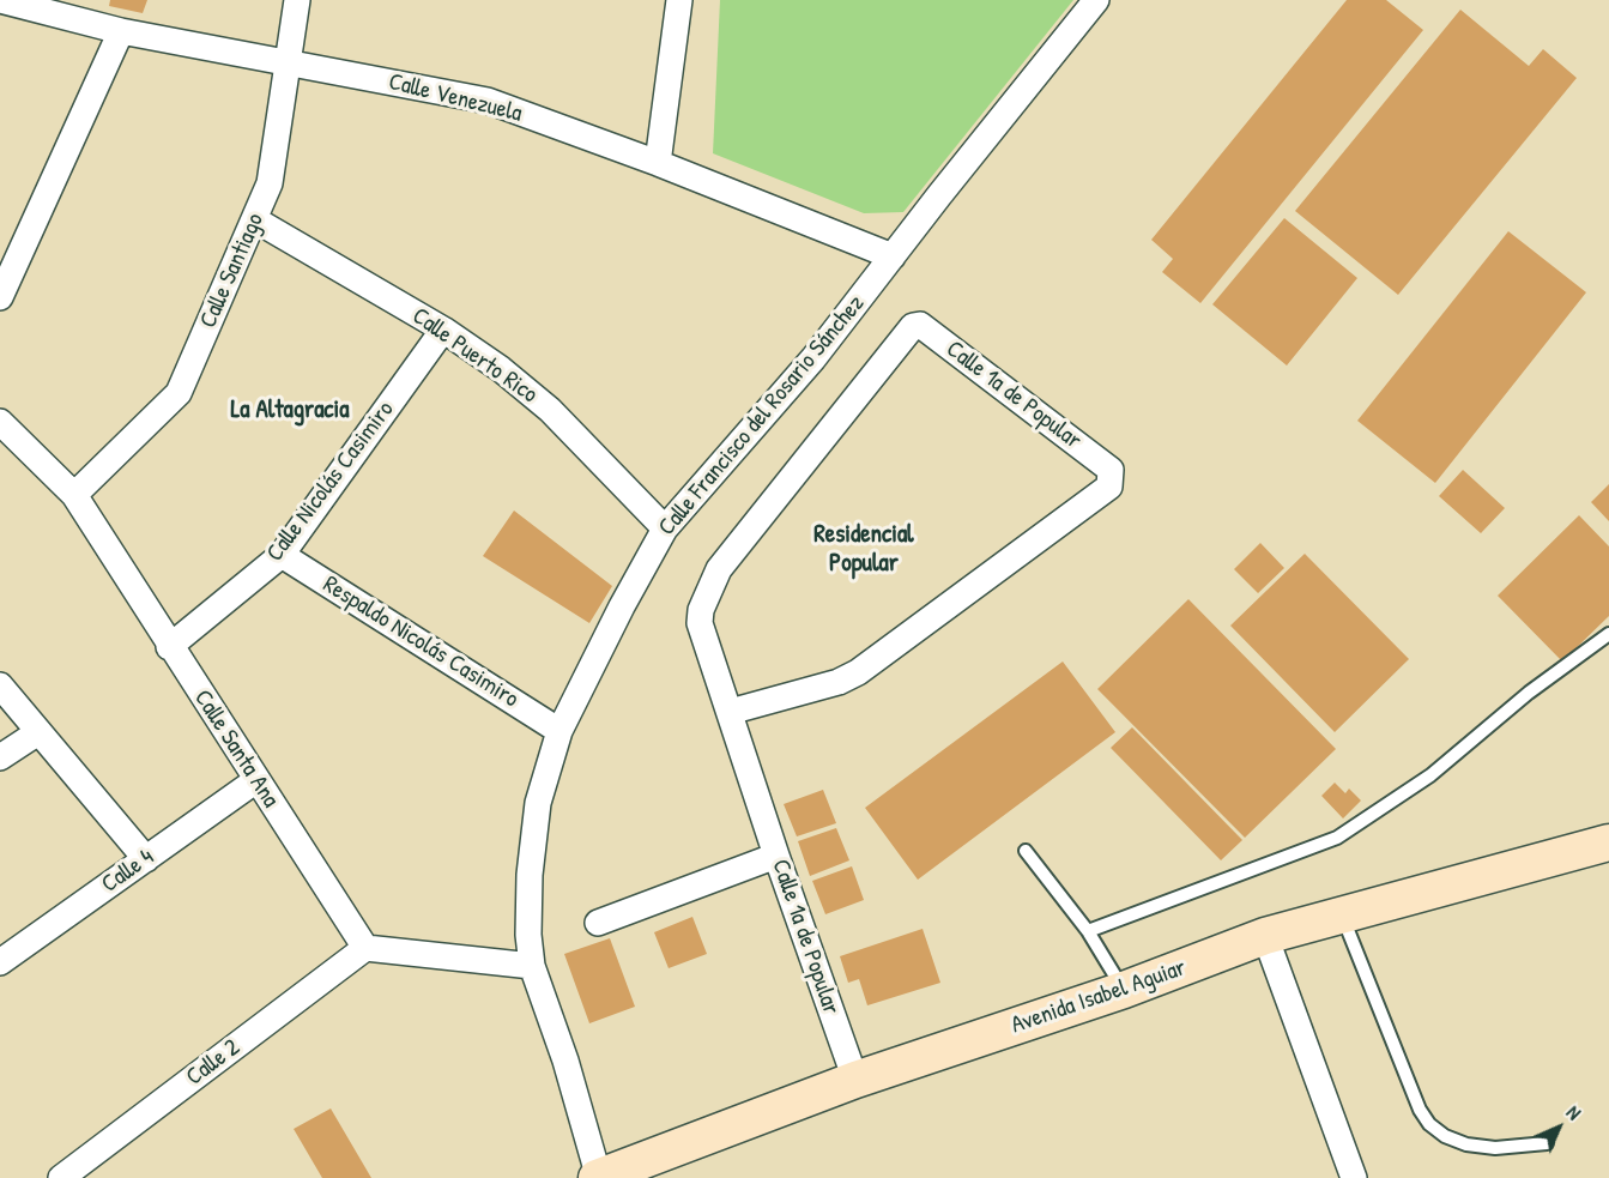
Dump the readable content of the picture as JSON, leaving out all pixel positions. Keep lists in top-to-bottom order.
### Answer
{
  "streets": {
    "main road": ["Avenida Isabel Aguiar"],
    "street": [
      "Calle Venezuela",
      "Calle Santiago",
      "Calle Puerto Rico",
      "Calle 1a de Popular",
      "Calle Francisco del Rosario Sánchez",
      "Calle Nicolás Casimiro",
      "Respaldo Nicolás Casimiro",
      "Calle Santa Ana",
      "Calle 4",
      "Calle 2"
    ]
  },
  "crossings": [
    ["Calle Venezuela", "Calle Santiago"],
    ["Calle Venezuela", "Calle Francisco del Rosario Sánchez"],
    ["Calle Santiago", "Calle Puerto Rico"],
    ["Calle Santiago", "Calle Santa Ana"],
    ["Calle Puerto Rico", "Calle Francisco del Rosario Sánchez"],
    ["Calle Puerto Rico", "Calle Nicolás Casimiro"],
    ["Calle 1a de Popular", "Avenida Isabel Aguiar"],
    ["Calle Francisco del Rosario Sánchez", "Respaldo Nicolás Casimiro"],
    ["Calle Francisco del Rosario Sánchez", "Avenida Isabel Aguiar"],
    ["Calle Nicolás Casimiro", "Respaldo Nicolás Casimiro"],
    ["Calle Nicolás Casimiro", "Calle Santa Ana"],
    ["Calle Santa Ana", "Calle 4"],
    ["Calle Santa Ana", "Calle 2"]
  ],
  "districts": ["La Altagracia", "Residencial Popular"],
  "north": "top right"
}
